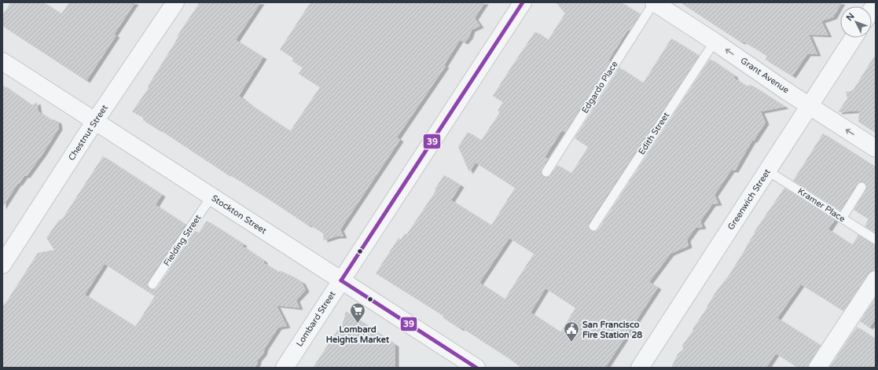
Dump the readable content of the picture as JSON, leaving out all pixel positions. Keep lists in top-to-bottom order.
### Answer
{
  "streets": {
    "street": [
      "Grant Avenue",
      "Chestnut Street",
      "Greenwich Street",
      "Stockton Street",
      "Lombard Street"
    ],
    "lane": [
      "Edgardo Place",
      "Edith Street",
      "Kramer Place",
      "Fielding Street"
    ]
  },
  "crossings": [
    ["Grant Avenue", "Edgardo Place"],
    ["Grant Avenue", "Edith Street"],
    ["Grant Avenue", "Greenwich Street"],
    ["Chestnut Street", "Stockton Street"],
    ["Greenwich Street", "Kramer Place"],
    ["Stockton Street", "Fielding Street"],
    ["Stockton Street", "Lombard Street"]
  ],
  "one_way": ["Grant Avenue"],
  "places": {
    "supermarket": ["Lombard Heights Market"],
    "public building": ["San Francisco Fire Station 28"]
  },
  "lines": ["transit line 39"],
  "north": "top left"
}
